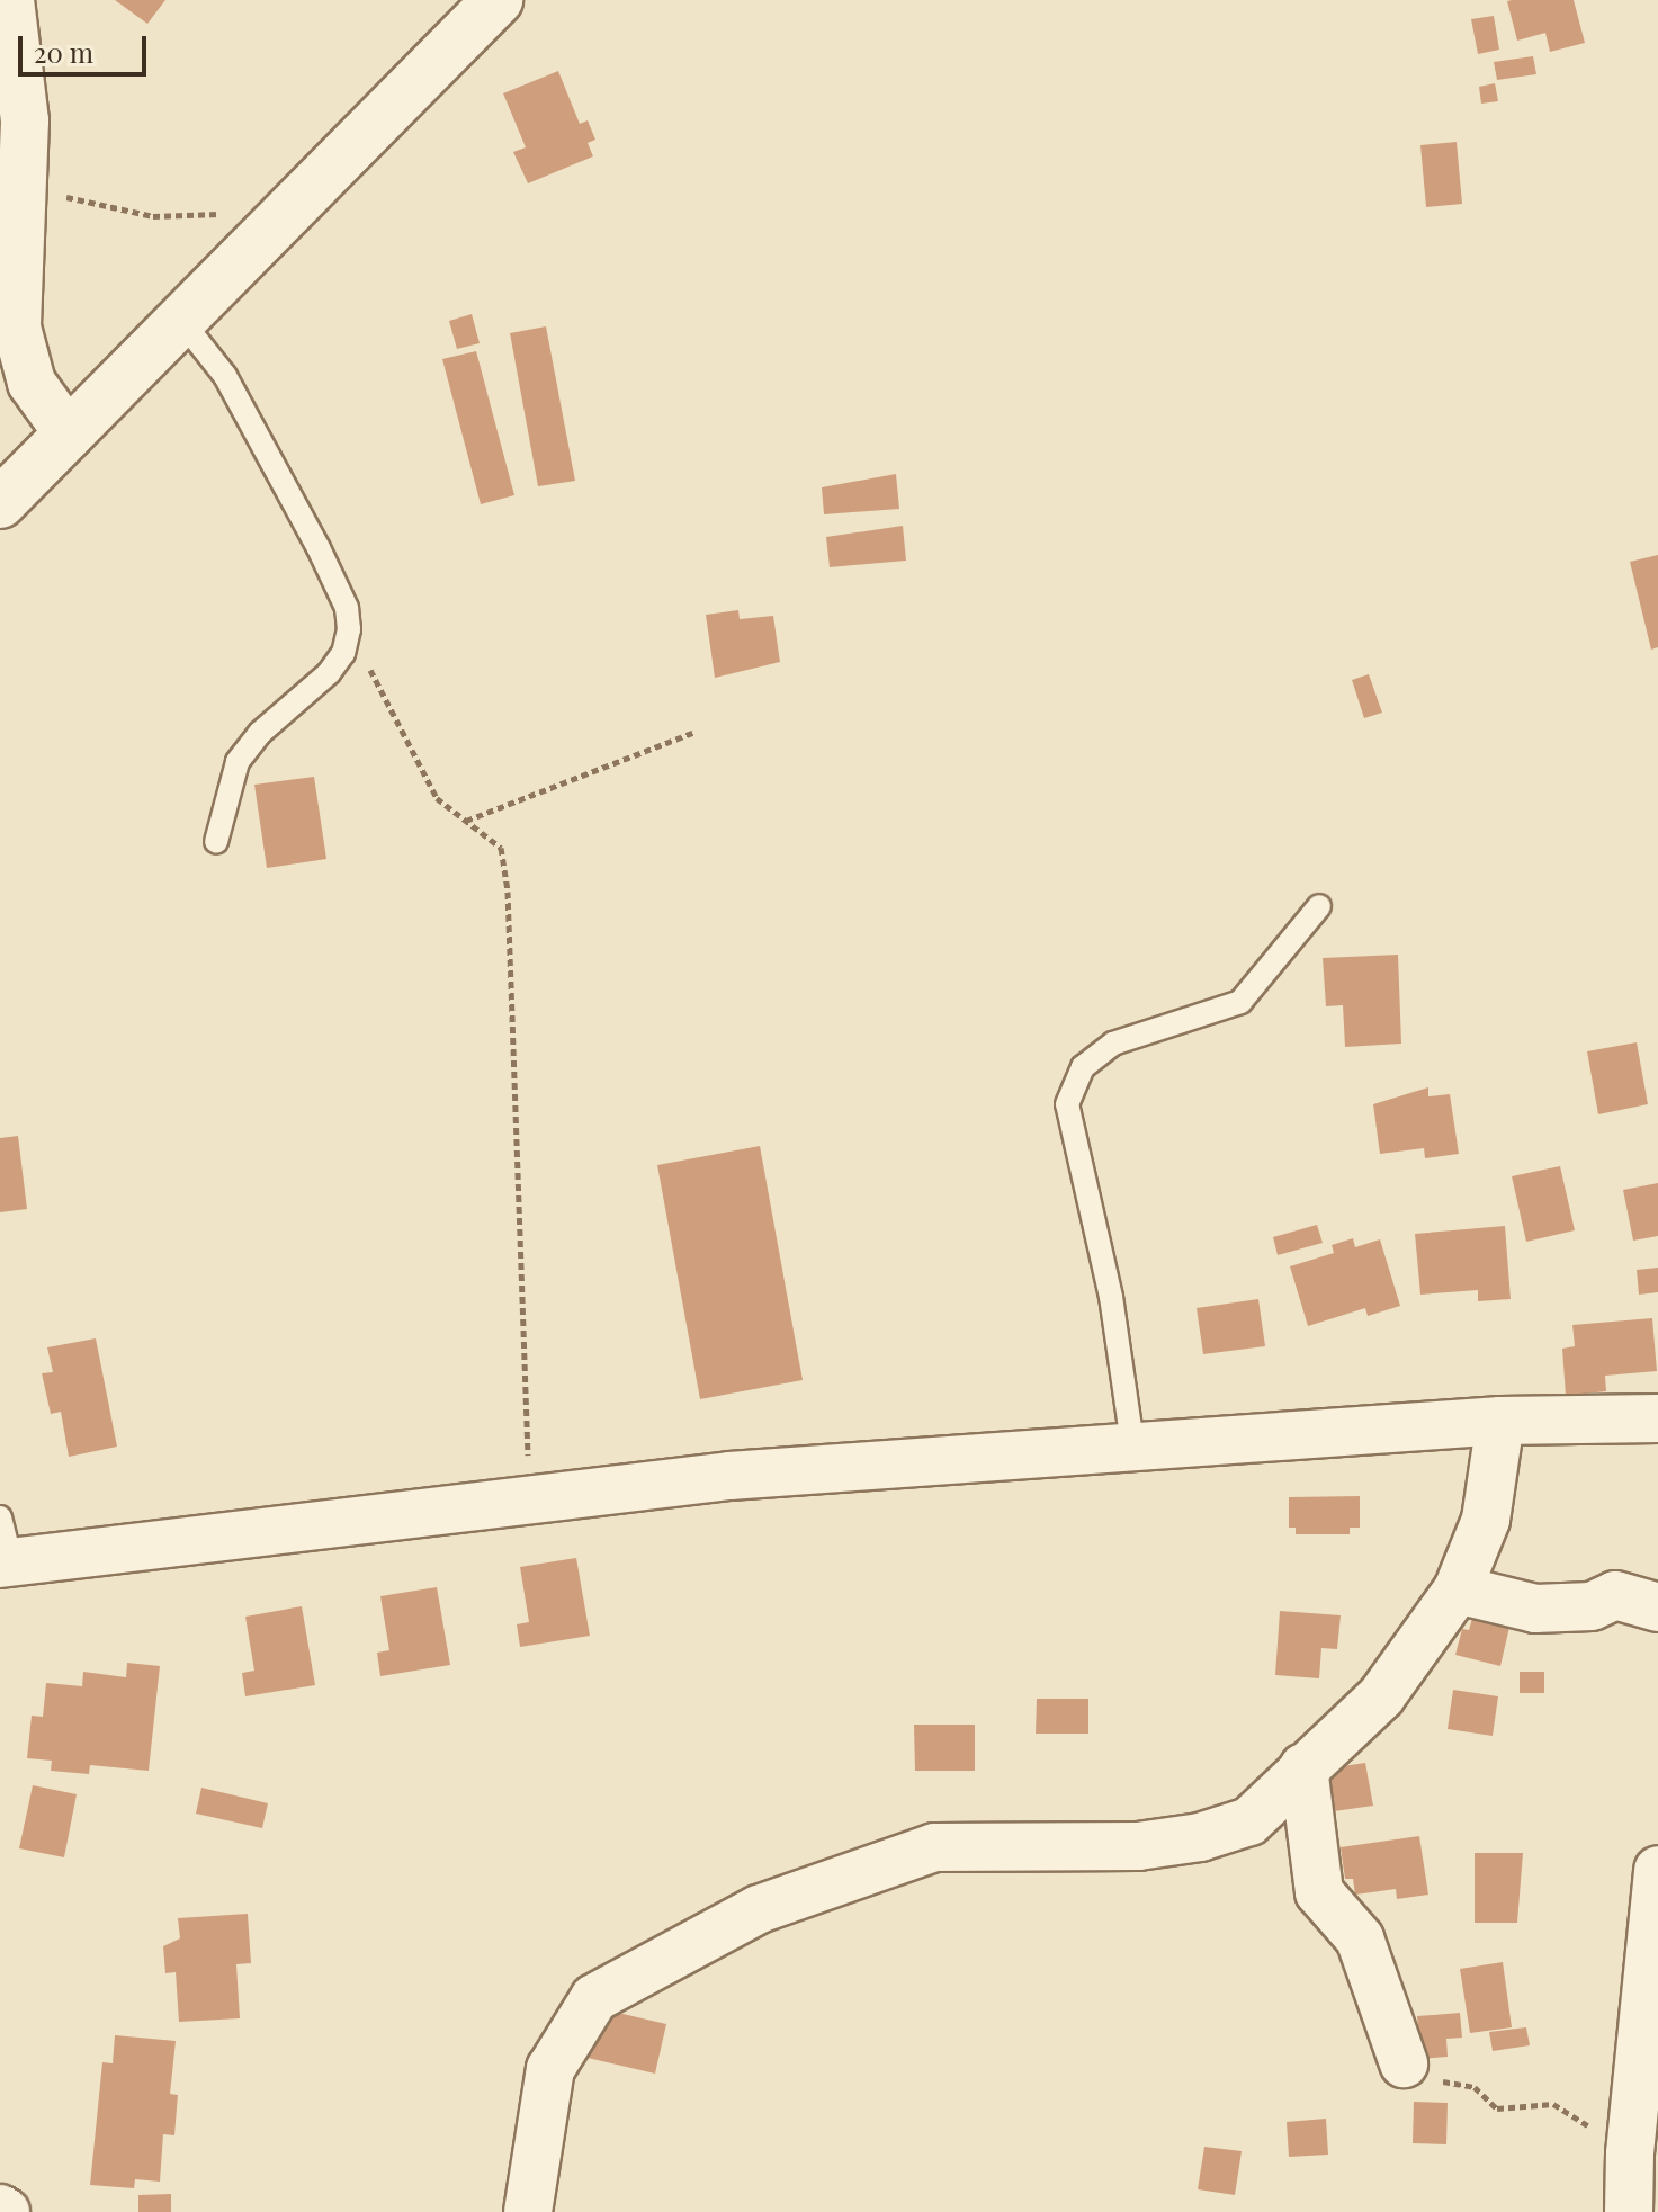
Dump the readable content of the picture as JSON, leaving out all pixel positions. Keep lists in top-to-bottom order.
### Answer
{
  "scale_bar": "20 m"
}
